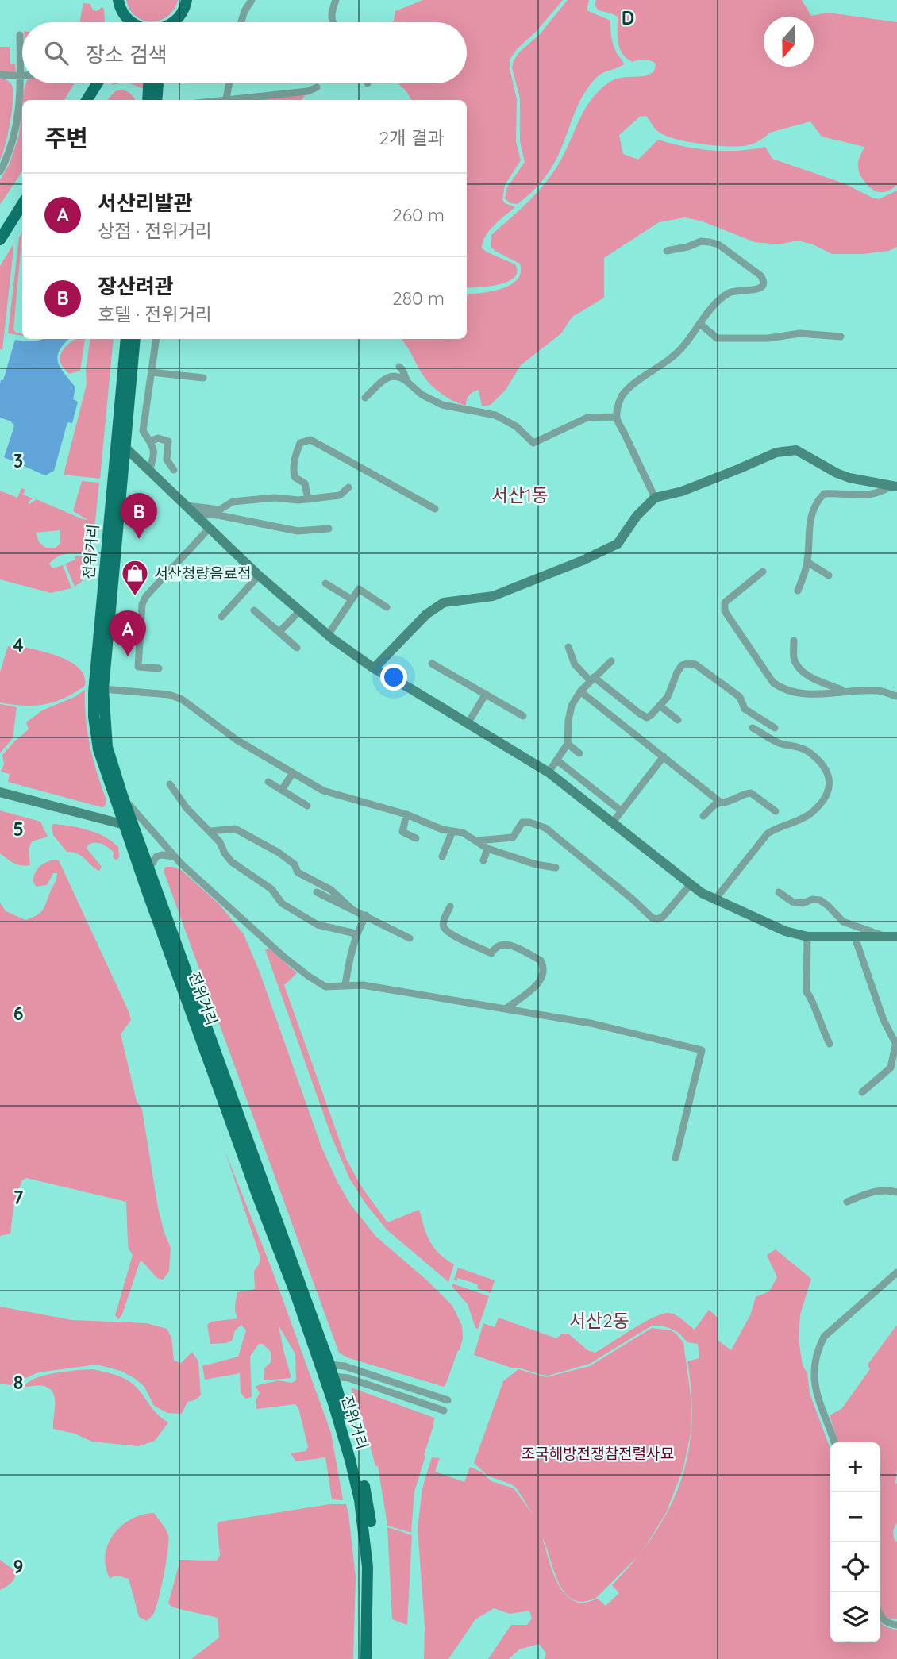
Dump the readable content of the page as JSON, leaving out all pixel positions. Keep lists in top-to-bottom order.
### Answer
{
  "streets": {
    "main road": ["전위거리"]
  },
  "districts": ["서산1동", "서산2동"],
  "parks": ["조국해방전쟁참전렬사묘"],
  "places": {
    "shop": ["서산청량음료점"]
  },
  "north": "bottom",
  "page": {
    "search": "장소 검색",
    "heading": ["주변", "2개 결과"],
    "list": [
      {
        "mark": "A",
        "name": "서산리발관",
        "note": "상점 · 전위거리",
        "value": "260 m"
      },
      {
        "mark": "B",
        "name": "장산려관",
        "note": "호텔 · 전위거리",
        "value": "280 m"
      }
    ],
    "pins": ["B", "A"],
    "map_buttons": ["+", "−"]
  },
  "grid": {
    "columns": ["D"],
    "rows": [
      "3",
      "4",
      "5",
      "6",
      "7",
      "8",
      "9"
    ]
  }
}
